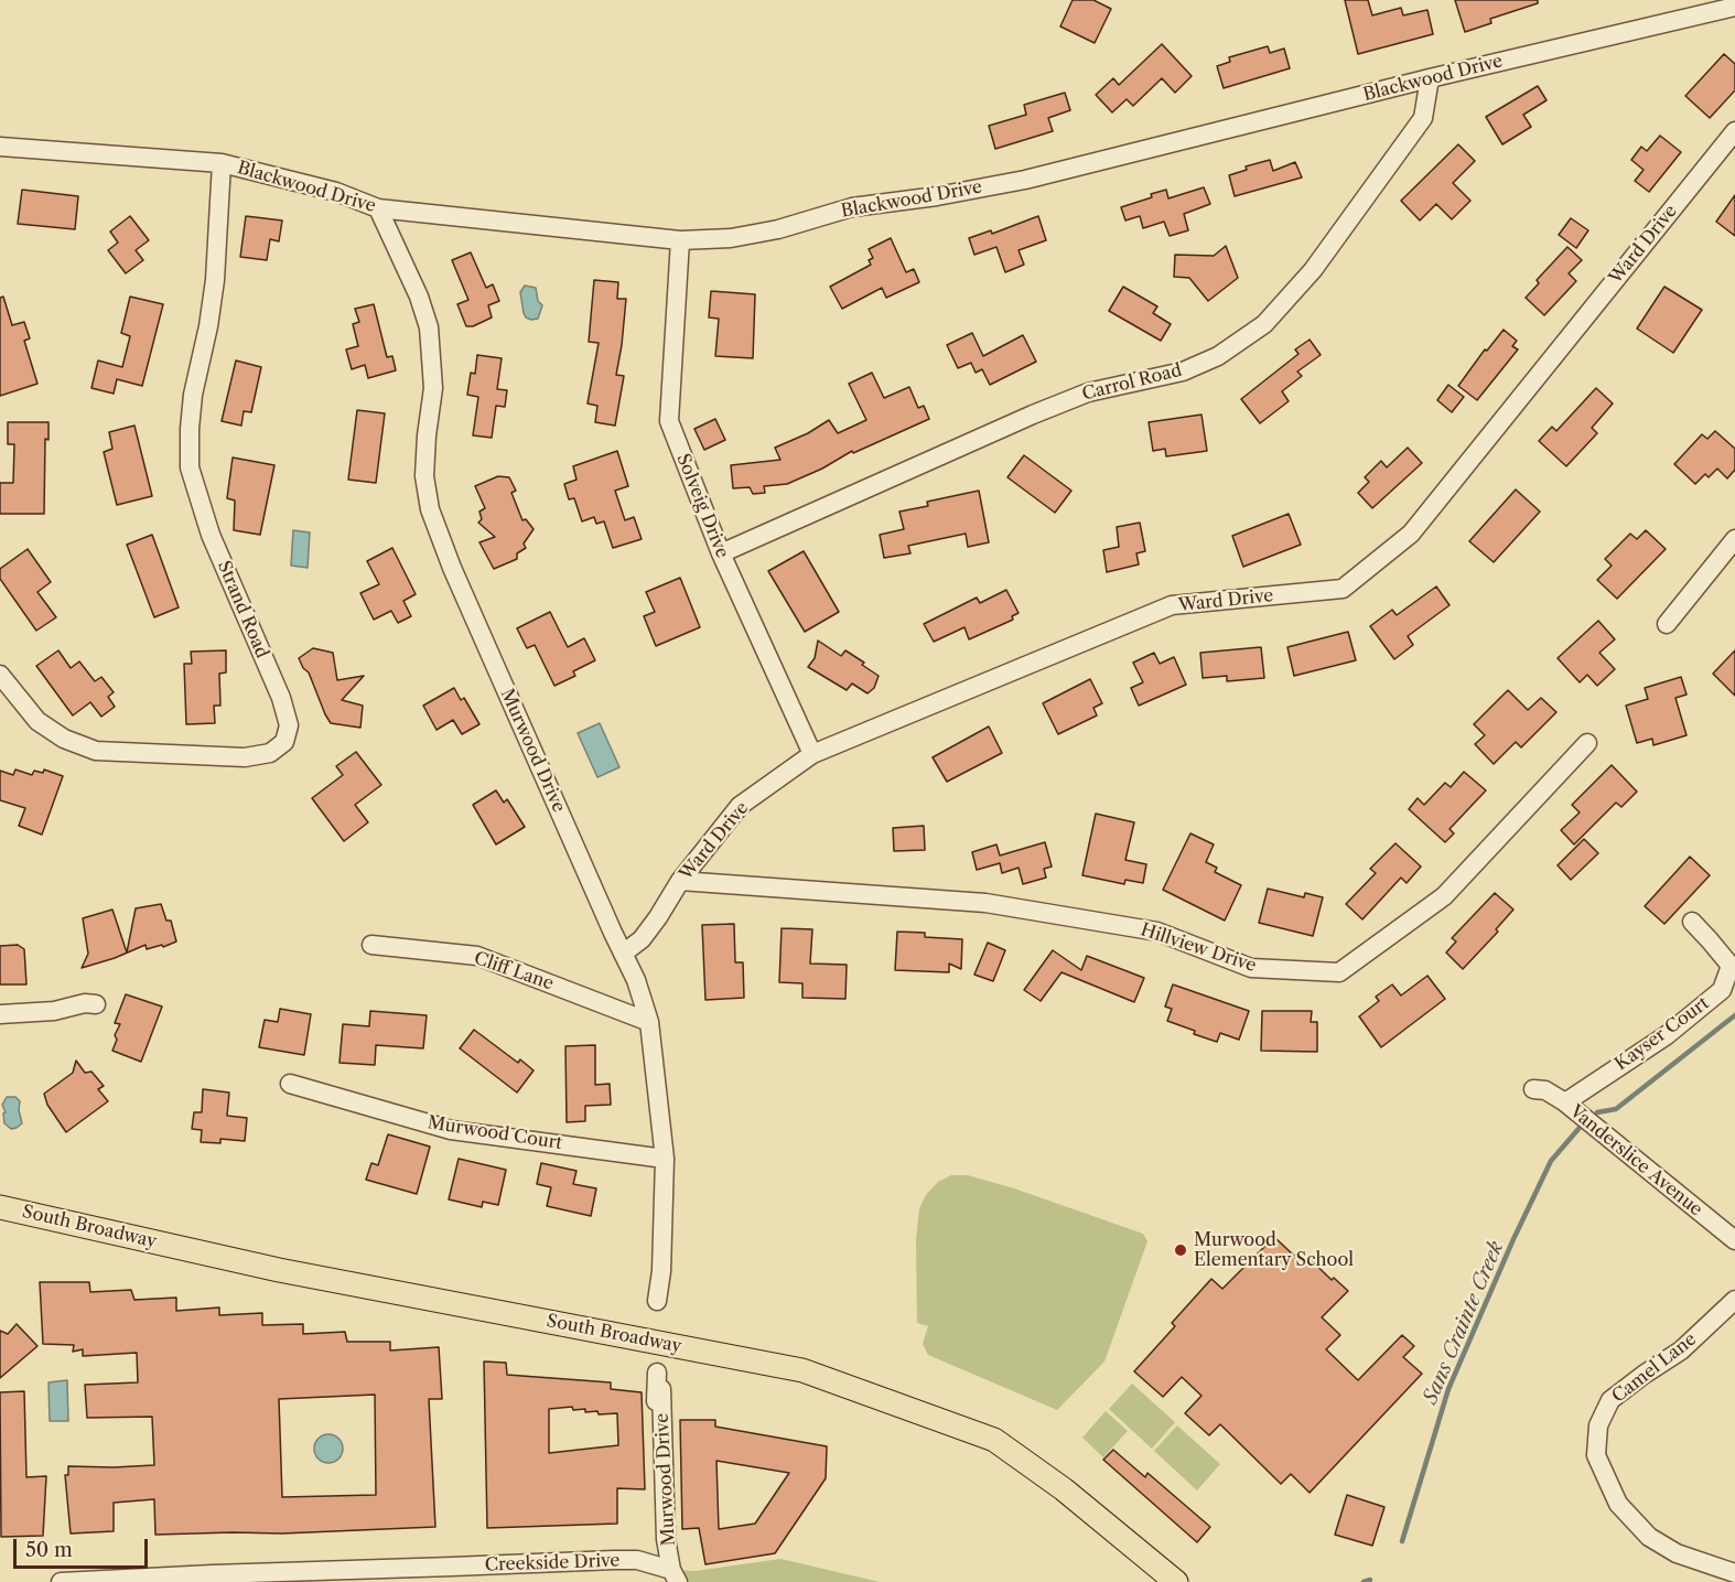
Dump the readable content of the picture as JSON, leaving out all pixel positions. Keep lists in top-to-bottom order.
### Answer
{
  "streets": {
    "main road": ["South Broadway"],
    "street": [
      "Blackwood Drive",
      "Ward Drive",
      "Carrol Road",
      "Solveig Drive",
      "Strand Road",
      "Murwood Drive",
      "Hillview Drive",
      "Cliff Lane",
      "Kayser Court",
      "Murwood Court",
      "Vanderslice Avenue",
      "Camel Lane",
      "Creekside Drive"
    ]
  },
  "crossings": [
    ["Blackwood Drive", "Carrol Road"],
    ["Blackwood Drive", "Solveig Drive"],
    ["Blackwood Drive", "Strand Road"],
    ["Blackwood Drive", "Murwood Drive"],
    ["Ward Drive", "Solveig Drive"],
    ["Ward Drive", "Murwood Drive"],
    ["Ward Drive", "Hillview Drive"],
    ["Carrol Road", "Solveig Drive"],
    ["Murwood Drive", "Cliff Lane"],
    ["Murwood Drive", "Murwood Court"],
    ["Murwood Drive", "Creekside Drive"],
    ["Kayser Court", "Vanderslice Avenue"]
  ],
  "water": ["Sans Crainte Creek"],
  "places": ["Murwood Elementary School"],
  "scale_bar": "50 m"
}
